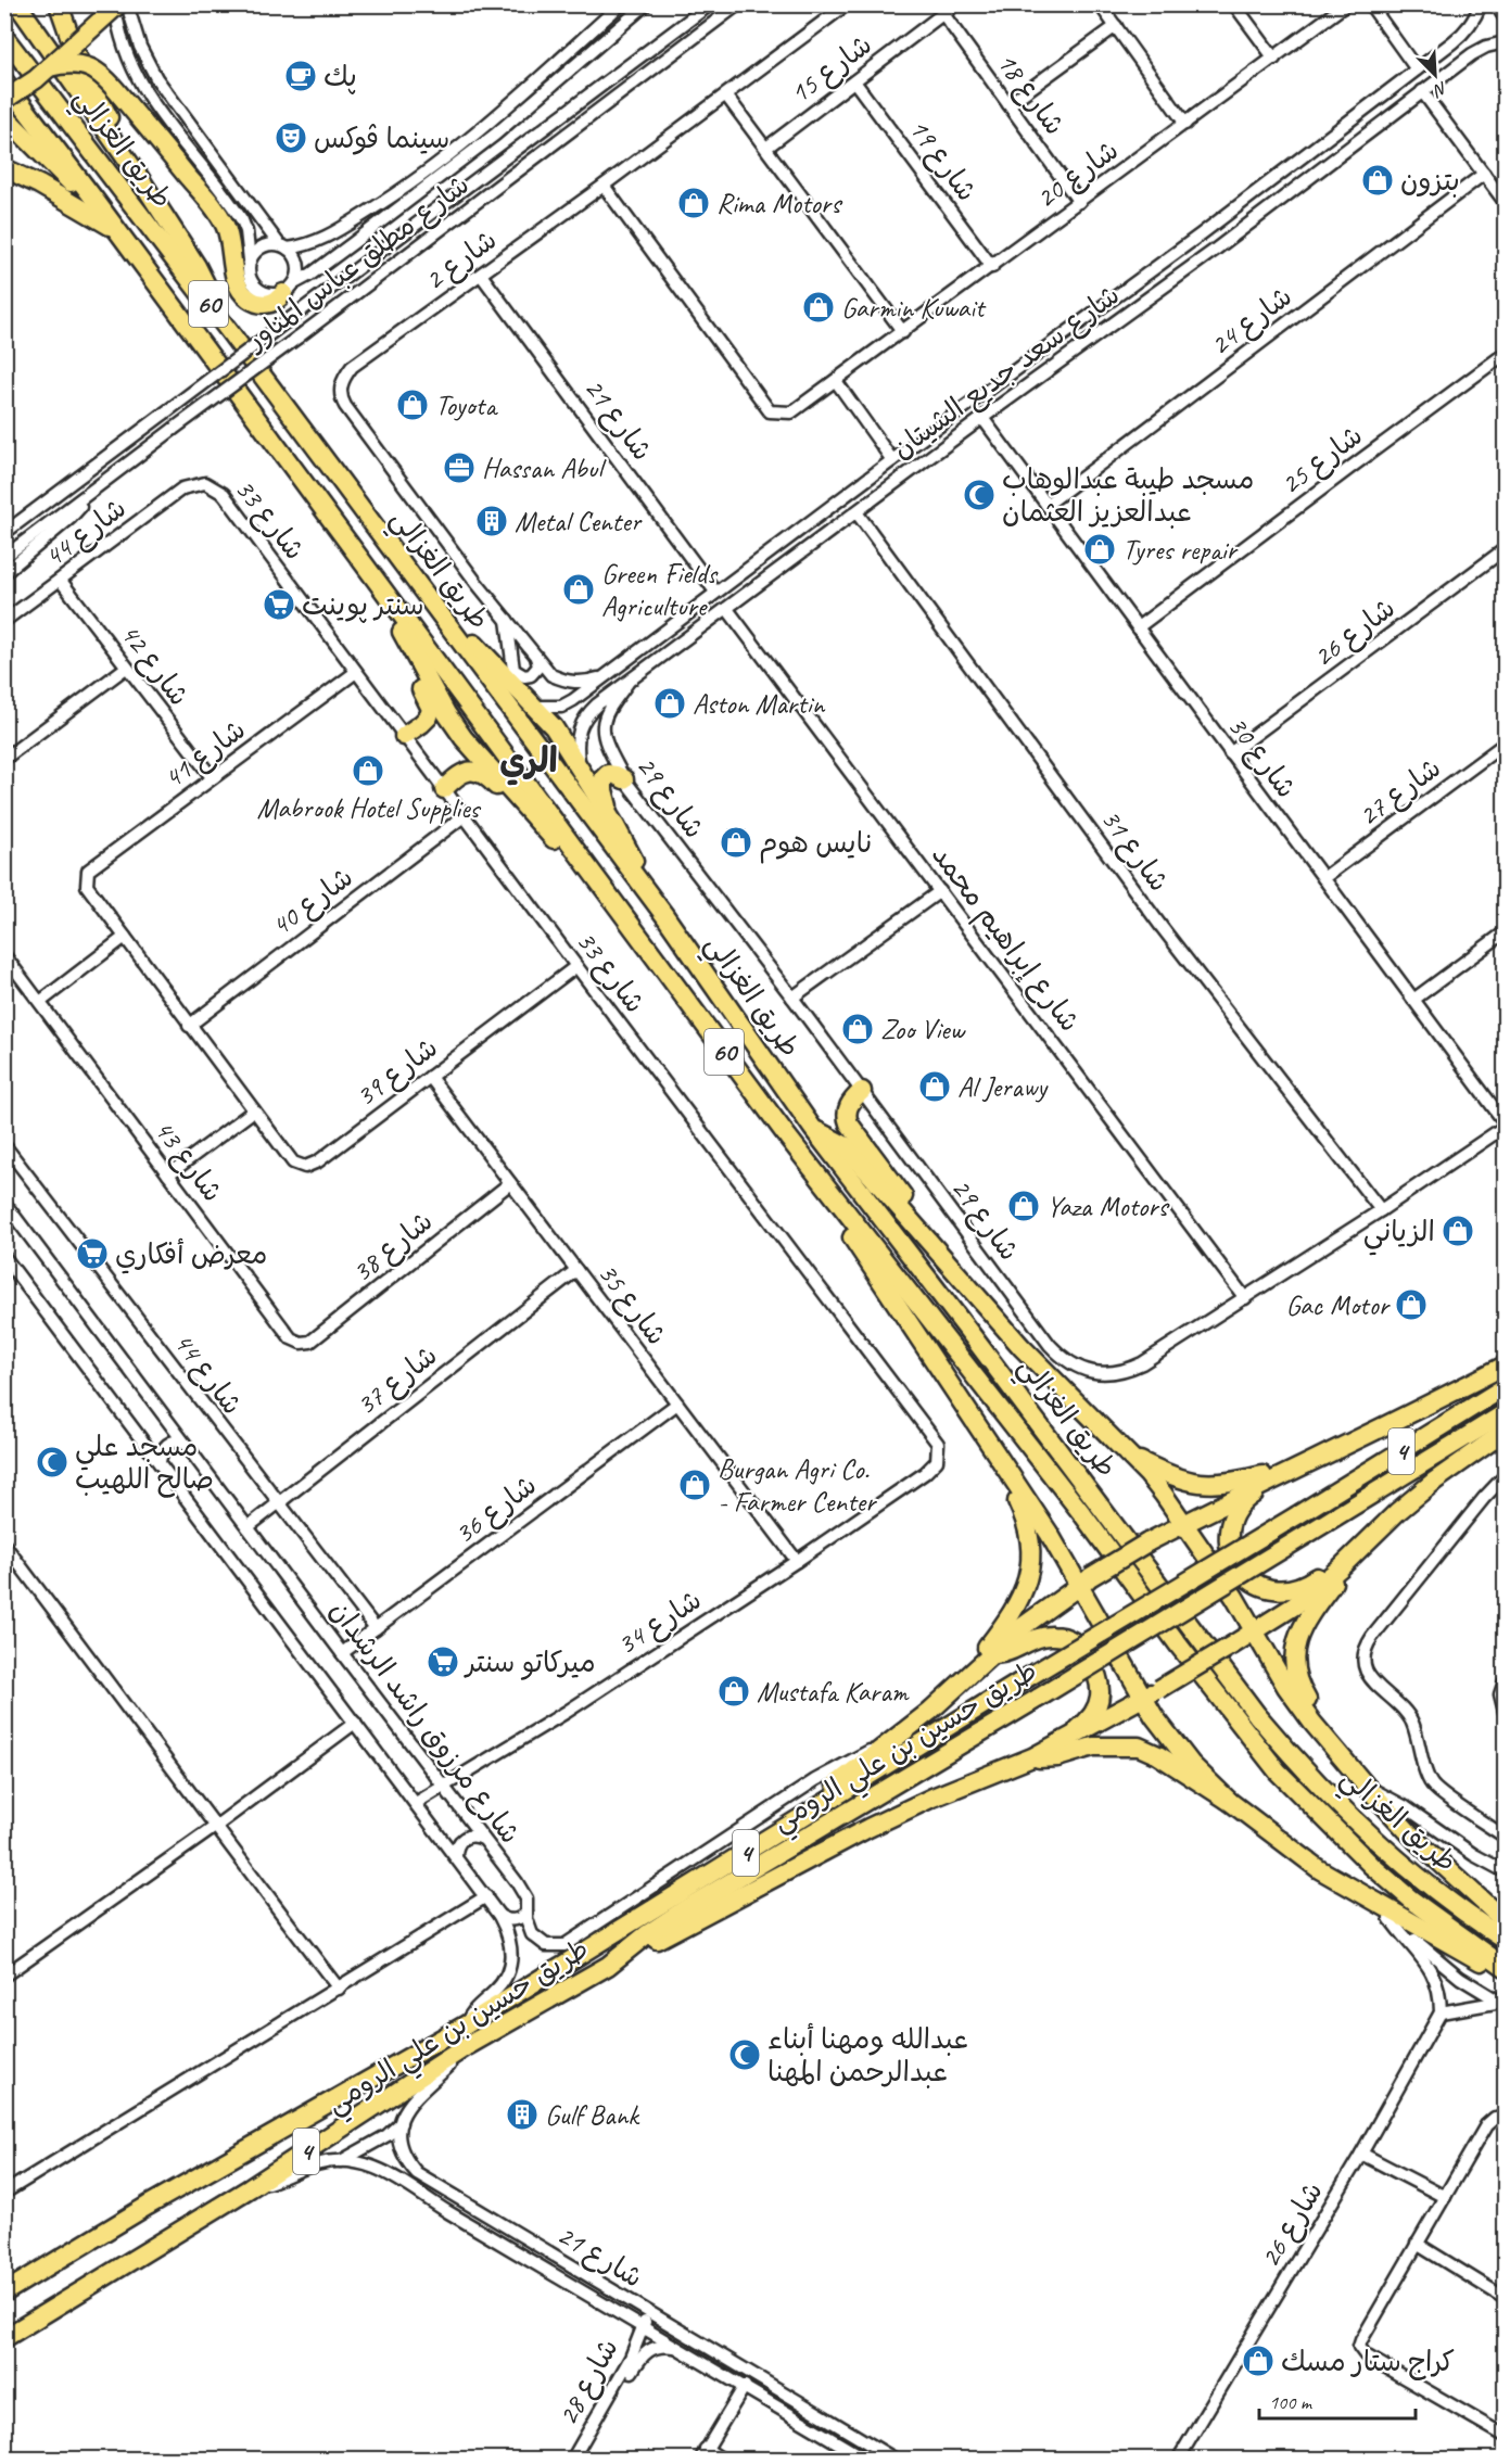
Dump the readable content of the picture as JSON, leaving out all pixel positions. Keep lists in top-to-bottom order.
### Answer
{
  "streets": {
    "highway": [
      "طريق الغزالي",
      "60",
      "4",
      "طريق حسين بن علي الرومي"
    ],
    "street": [
      "شارع 15",
      "شارع 18",
      "شارع 19",
      "شارع 20",
      "شارع 2",
      "شارع مطلق عباس المناور",
      "شارع 24",
      "شارع سعد جديع الشيتان",
      "شارع 21",
      "شارع 25",
      "شارع 33",
      "شارع 44",
      "شارع 26",
      "شارع 42",
      "شارع 41",
      "شارع 30",
      "شارع 27",
      "شارع 29",
      "شارع 31",
      "شارع 40",
      "شارع إبراهيم محمد",
      "شارع 39",
      "شارع 43",
      "شارع 38",
      "شارع 35",
      "شارع 37",
      "شارع 36",
      "شارع 34",
      "شارع مرزوق راشد الرشدان",
      "شارع 28"
    ]
  },
  "crossings": [
    ["شارع 15", "شارع 18"],
    ["شارع 15", "شارع 19"],
    ["شارع 18", "شارع 20"],
    ["شارع 19", "شارع 20"],
    ["شارع 20", "شارع 2"],
    ["شارع 2", "شارع سعد جديع الشيتان"],
    ["شارع 2", "شارع 21"],
    ["شارع 24", "شارع 30"],
    ["شارع سعد جديع الشيتان", "شارع 21"],
    ["شارع سعد جديع الشيتان", "شارع 30"],
    ["شارع سعد جديع الشيتان", "شارع 29"],
    ["شارع سعد جديع الشيتان", "شارع 31"],
    ["شارع سعد جديع الشيتان", "شارع إبراهيم محمد"],
    ["شارع 21", "طريق حسين بن علي الرومي"],
    ["شارع 21", "شارع 28"],
    ["شارع 25", "شارع 30"],
    ["شارع 33", "شارع 44"],
    ["شارع 33", "شارع 41"],
    ["شارع 33", "شارع 40"],
    ["شارع 33", "شارع 39"],
    ["شارع 33", "شارع 34"],
    ["شارع 44", "شارع 42"],
    ["شارع 44", "شارع 37"],
    ["شارع 44", "شارع 36"],
    ["شارع 26", "شارع 30"],
    ["شارع 42", "شارع 41"],
    ["شارع 41", "شارع 39"],
    ["شارع 30", "شارع 27"],
    ["شارع 30", "شارع 29"],
    ["شارع 29", "شارع 31"],
    ["شارع 29", "شارع إبراهيم محمد"],
    ["شارع 40", "شارع 39"],
    ["شارع 39", "شارع 35"],
    ["شارع 43", "شارع 38"],
    ["شارع 38", "شارع 35"],
    ["شارع 35", "شارع 37"],
    ["شارع 35", "شارع 36"],
    ["شارع 35", "شارع 34"],
    ["شارع 37", "شارع مرزوق راشد الرشدان"],
    ["شارع 36", "شارع مرزوق راشد الرشدان"],
    ["شارع 34", "شارع مرزوق راشد الرشدان"],
    ["شارع مرزوق راشد الرشدان", "طريق حسين بن علي الرومي"]
  ],
  "districts": ["الري"],
  "places": {
    "cafe": ["پك"],
    "theatre": ["سينما ڤوكس"],
    "shop": [
      "بتزون",
      "Rima Motors",
      "Garmin Kuwait",
      "Toyota",
      "Tyres repair",
      "Green Fields Agriculture",
      "Aston Martin",
      "Mabrook Hotel Supplies",
      "نايس هوم",
      "Zoo View",
      "Al Jerawy",
      "Yaza Motors",
      "الزياني",
      "Gac Motor",
      "Burgan Agri Co. - Farmer Center",
      "Mustafa Karam",
      "كراج ستار مسك"
    ],
    "office": ["Hassan Abul"],
    "mosque": ["مسجد طيبة عبدالوهاب عبدالعزيز العثمان", "مسجد علي صالح اللهيب", "عبدالله ومهنا أبناء عبدالرحمن المهنا"],
    "building": ["Metal Center", "Gulf Bank"],
    "supermarket": ["سنتر پوينت", "معرض أفكاري", "ميركاتو سنتر"]
  },
  "scale_bar": "100 m",
  "north": "bottom right"
}
